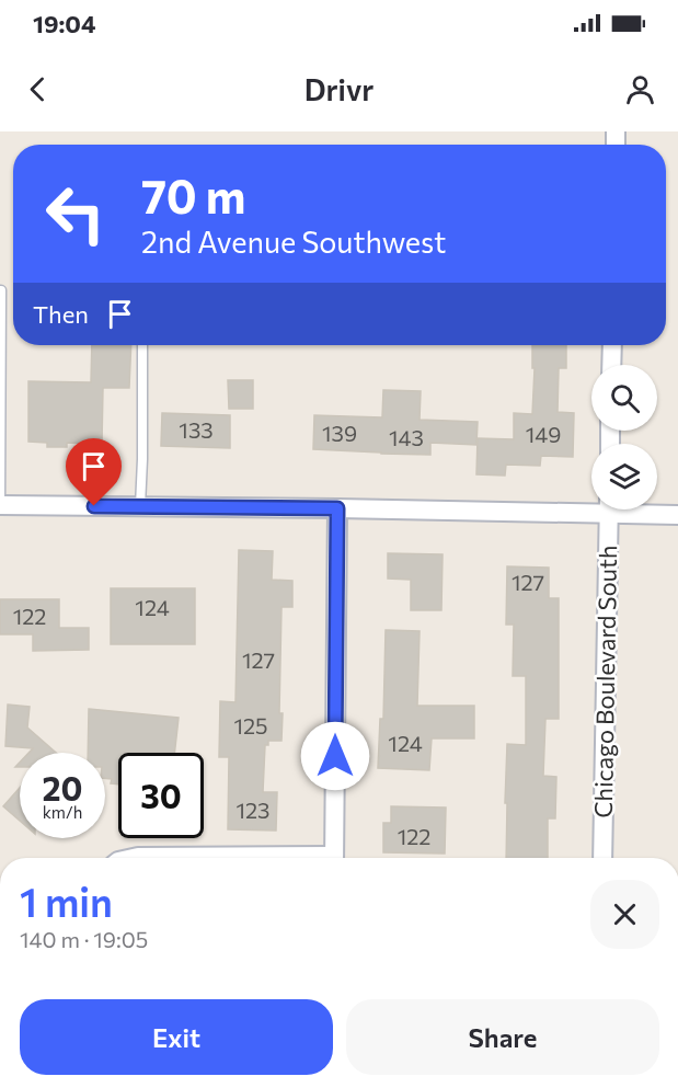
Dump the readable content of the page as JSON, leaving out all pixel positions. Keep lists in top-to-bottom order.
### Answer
{
  "streets": {
    "street": ["Chicago Boulevard South"]
  },
  "house_numbers": [
    "133",
    "139",
    "149",
    "143",
    "127",
    "124",
    "122",
    "127",
    "125",
    "124",
    "123",
    "122"
  ],
  "page": {
    "status": "19:04",
    "header": "Drivr",
    "turn": ["70 m", "2nd Avenue Southwest"],
    "then": "Then",
    "speed": "20 km/h",
    "limit": "30",
    "heading": ["1 min", "140 m · 19:05"],
    "buttons": ["Exit", "Share"]
  }
}
